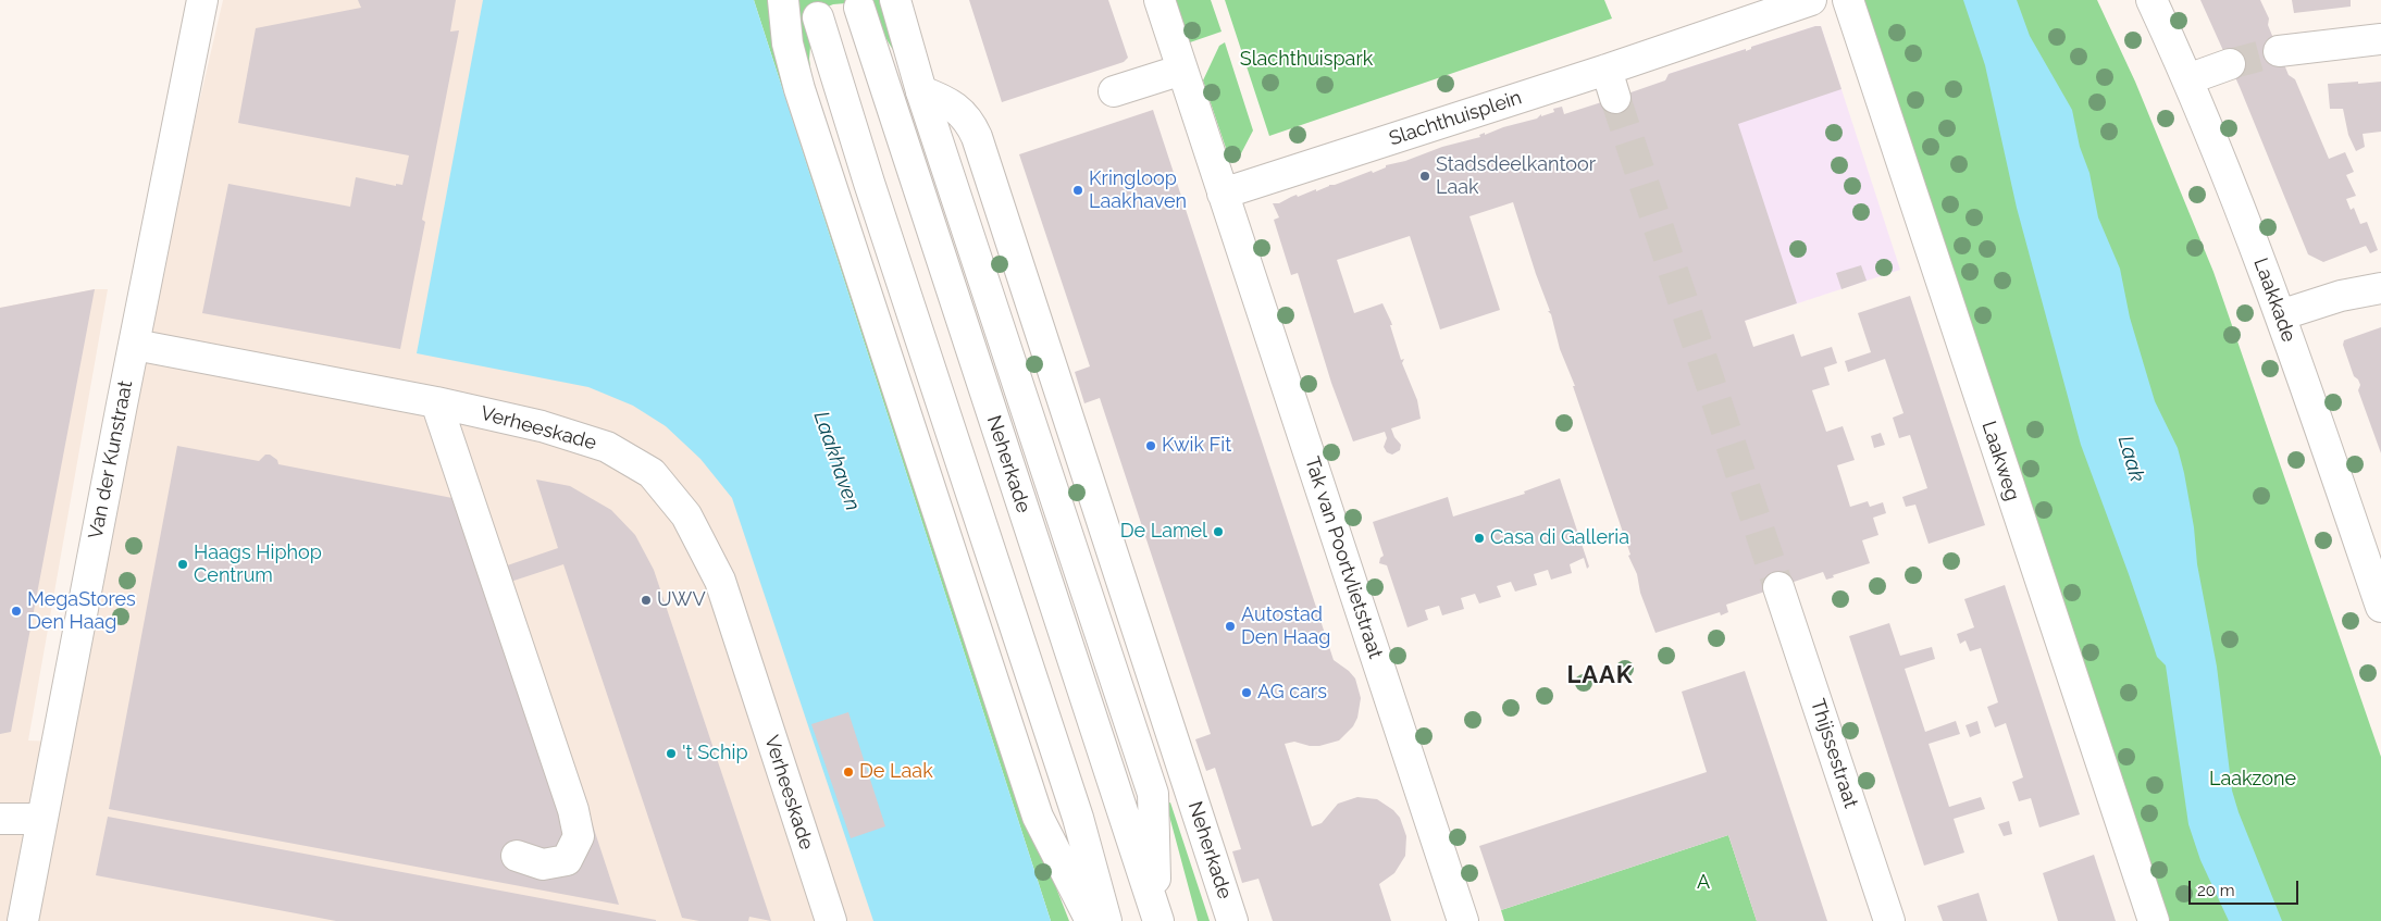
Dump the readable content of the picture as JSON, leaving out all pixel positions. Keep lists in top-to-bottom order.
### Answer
{
  "streets": {
    "street": [
      "Slachthuisplein",
      "Laakkade",
      "Verheeskade",
      "Van der Kunstraat",
      "Laakweg",
      "Neherkade",
      "Tak van Poortvlietstraat",
      "Thijssestraat"
    ]
  },
  "crossings": [
    ["Slachthuisplein", "Tak van Poortvlietstraat"],
    ["Verheeskade", "Van der Kunstraat"]
  ],
  "districts": ["LAAK"],
  "water": ["Laak", "Laakhaven"],
  "parks": ["Slachthuispark", "Laakzone", "A"],
  "places": [
    "Stadsdeelkantoor Laak",
    "Kringloop Laakhaven",
    "Kwik Fit",
    "De Lamel",
    "Casa di Galleria",
    "Haags Hiphop Centrum",
    "UWV",
    "MegaStores Den Haag",
    "Autostad Den Haag",
    "AG cars",
    "'t Schip",
    "De Laak"
  ],
  "scale_bar": "20 m"
}
